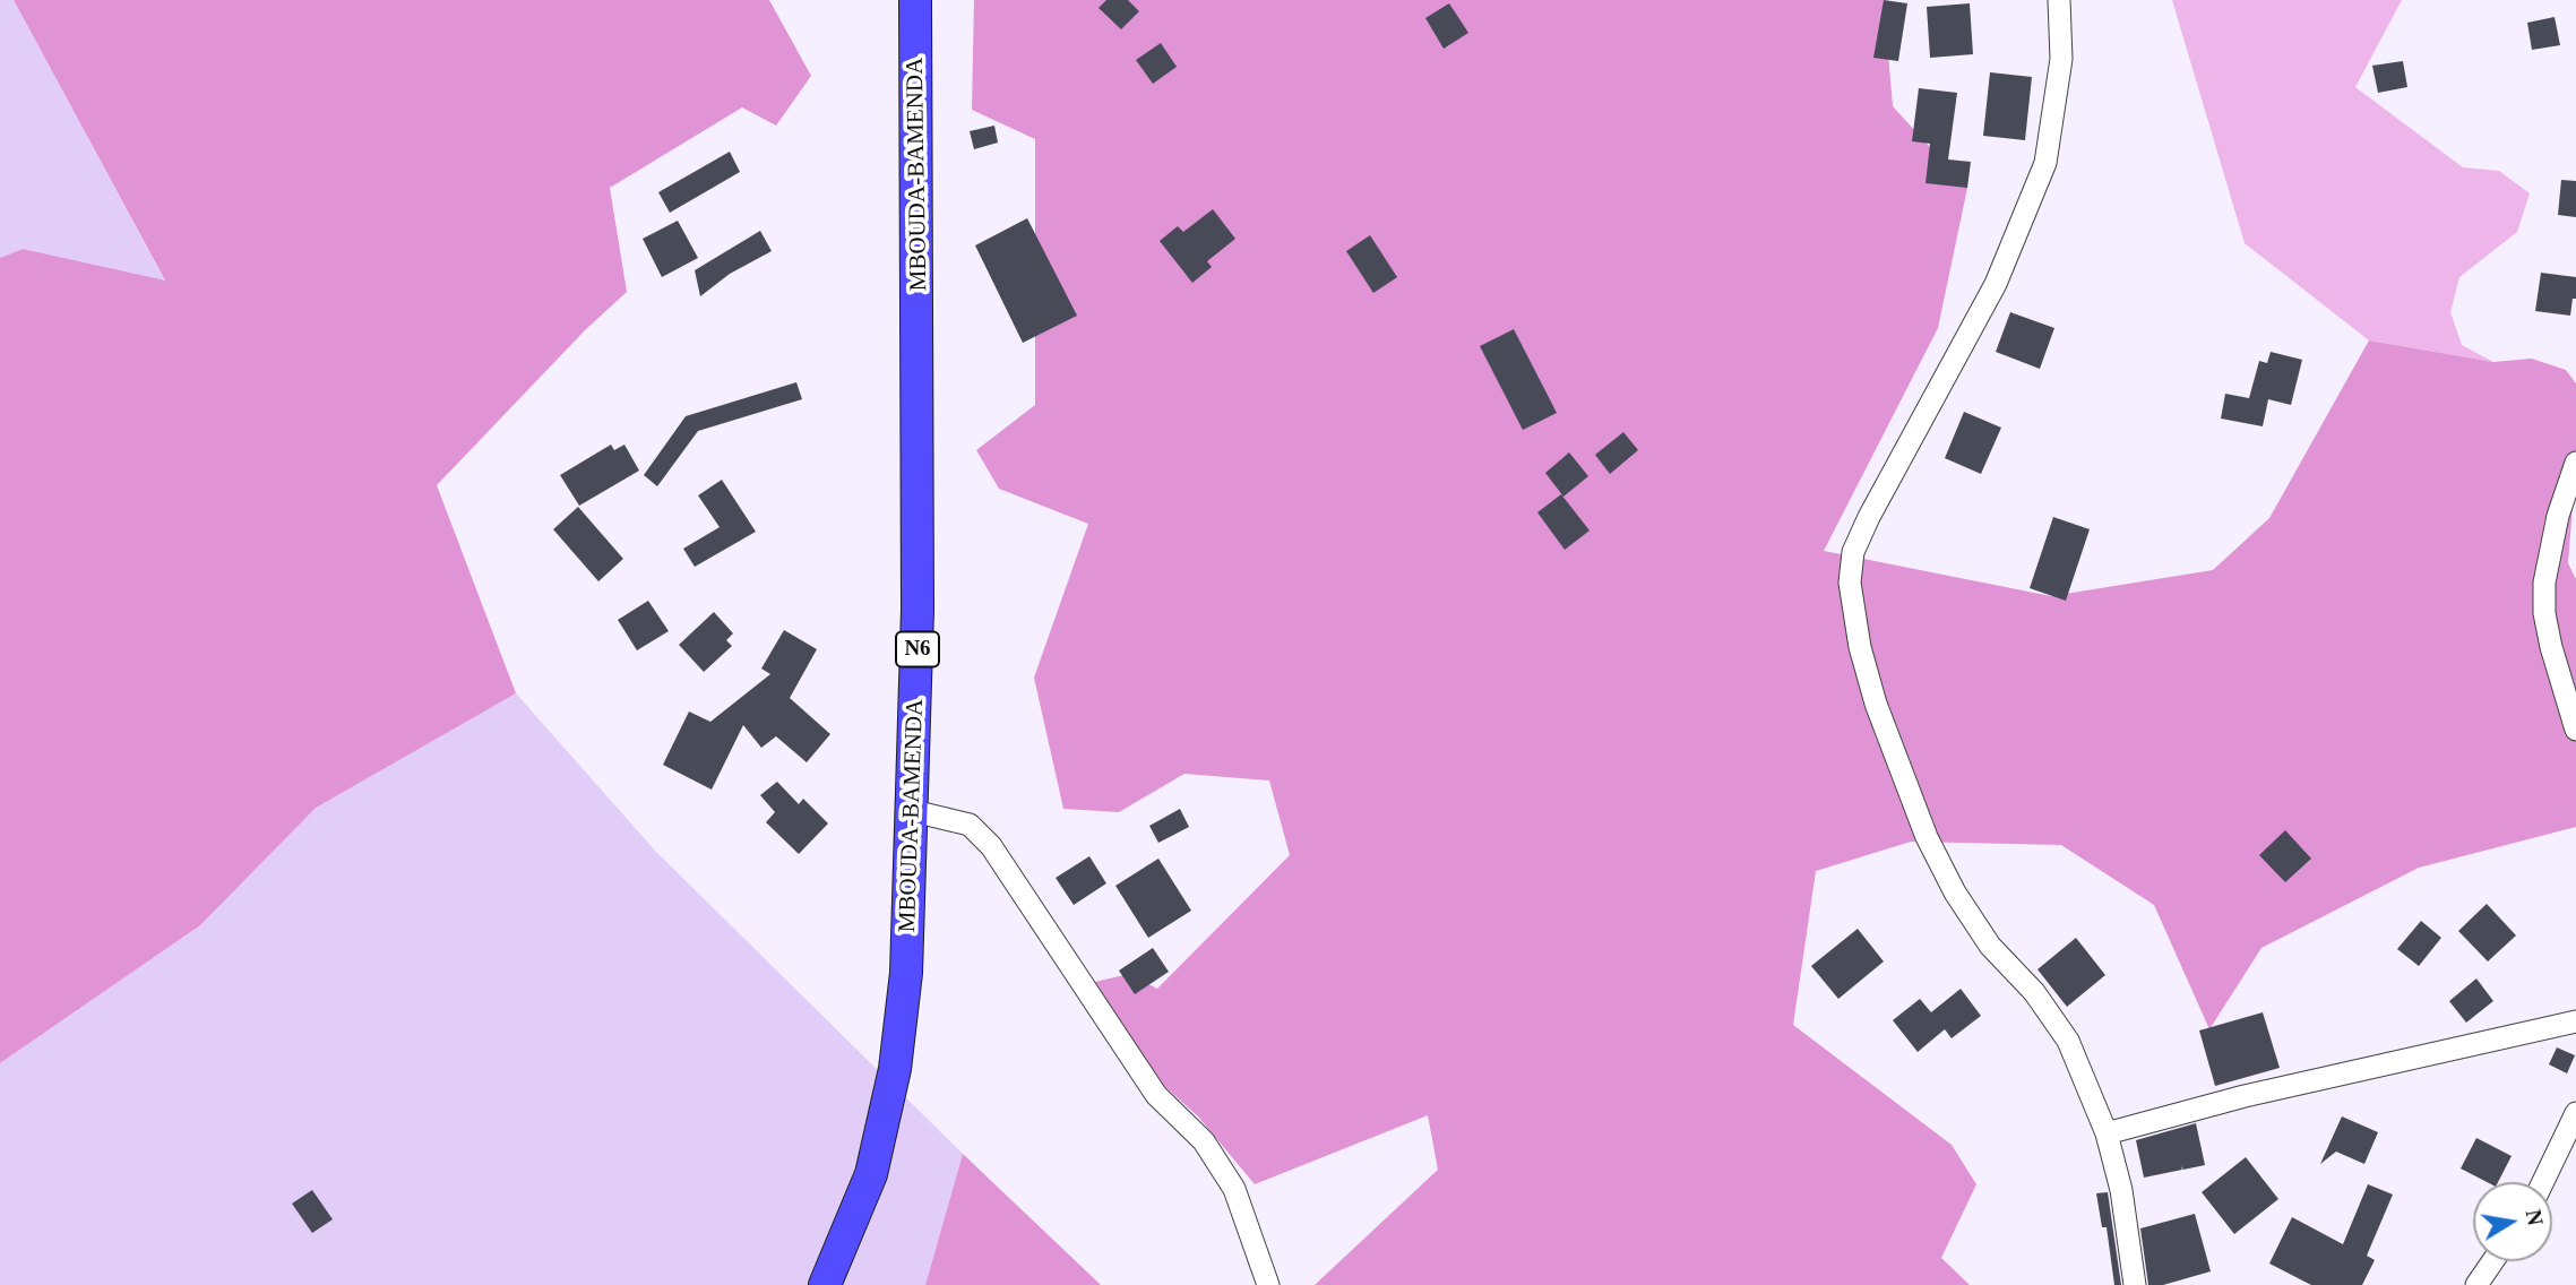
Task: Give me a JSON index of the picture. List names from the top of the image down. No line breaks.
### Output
{"streets":{"highway":["MBOUDA-BAMENDA","N6"]},"north":"right"}
